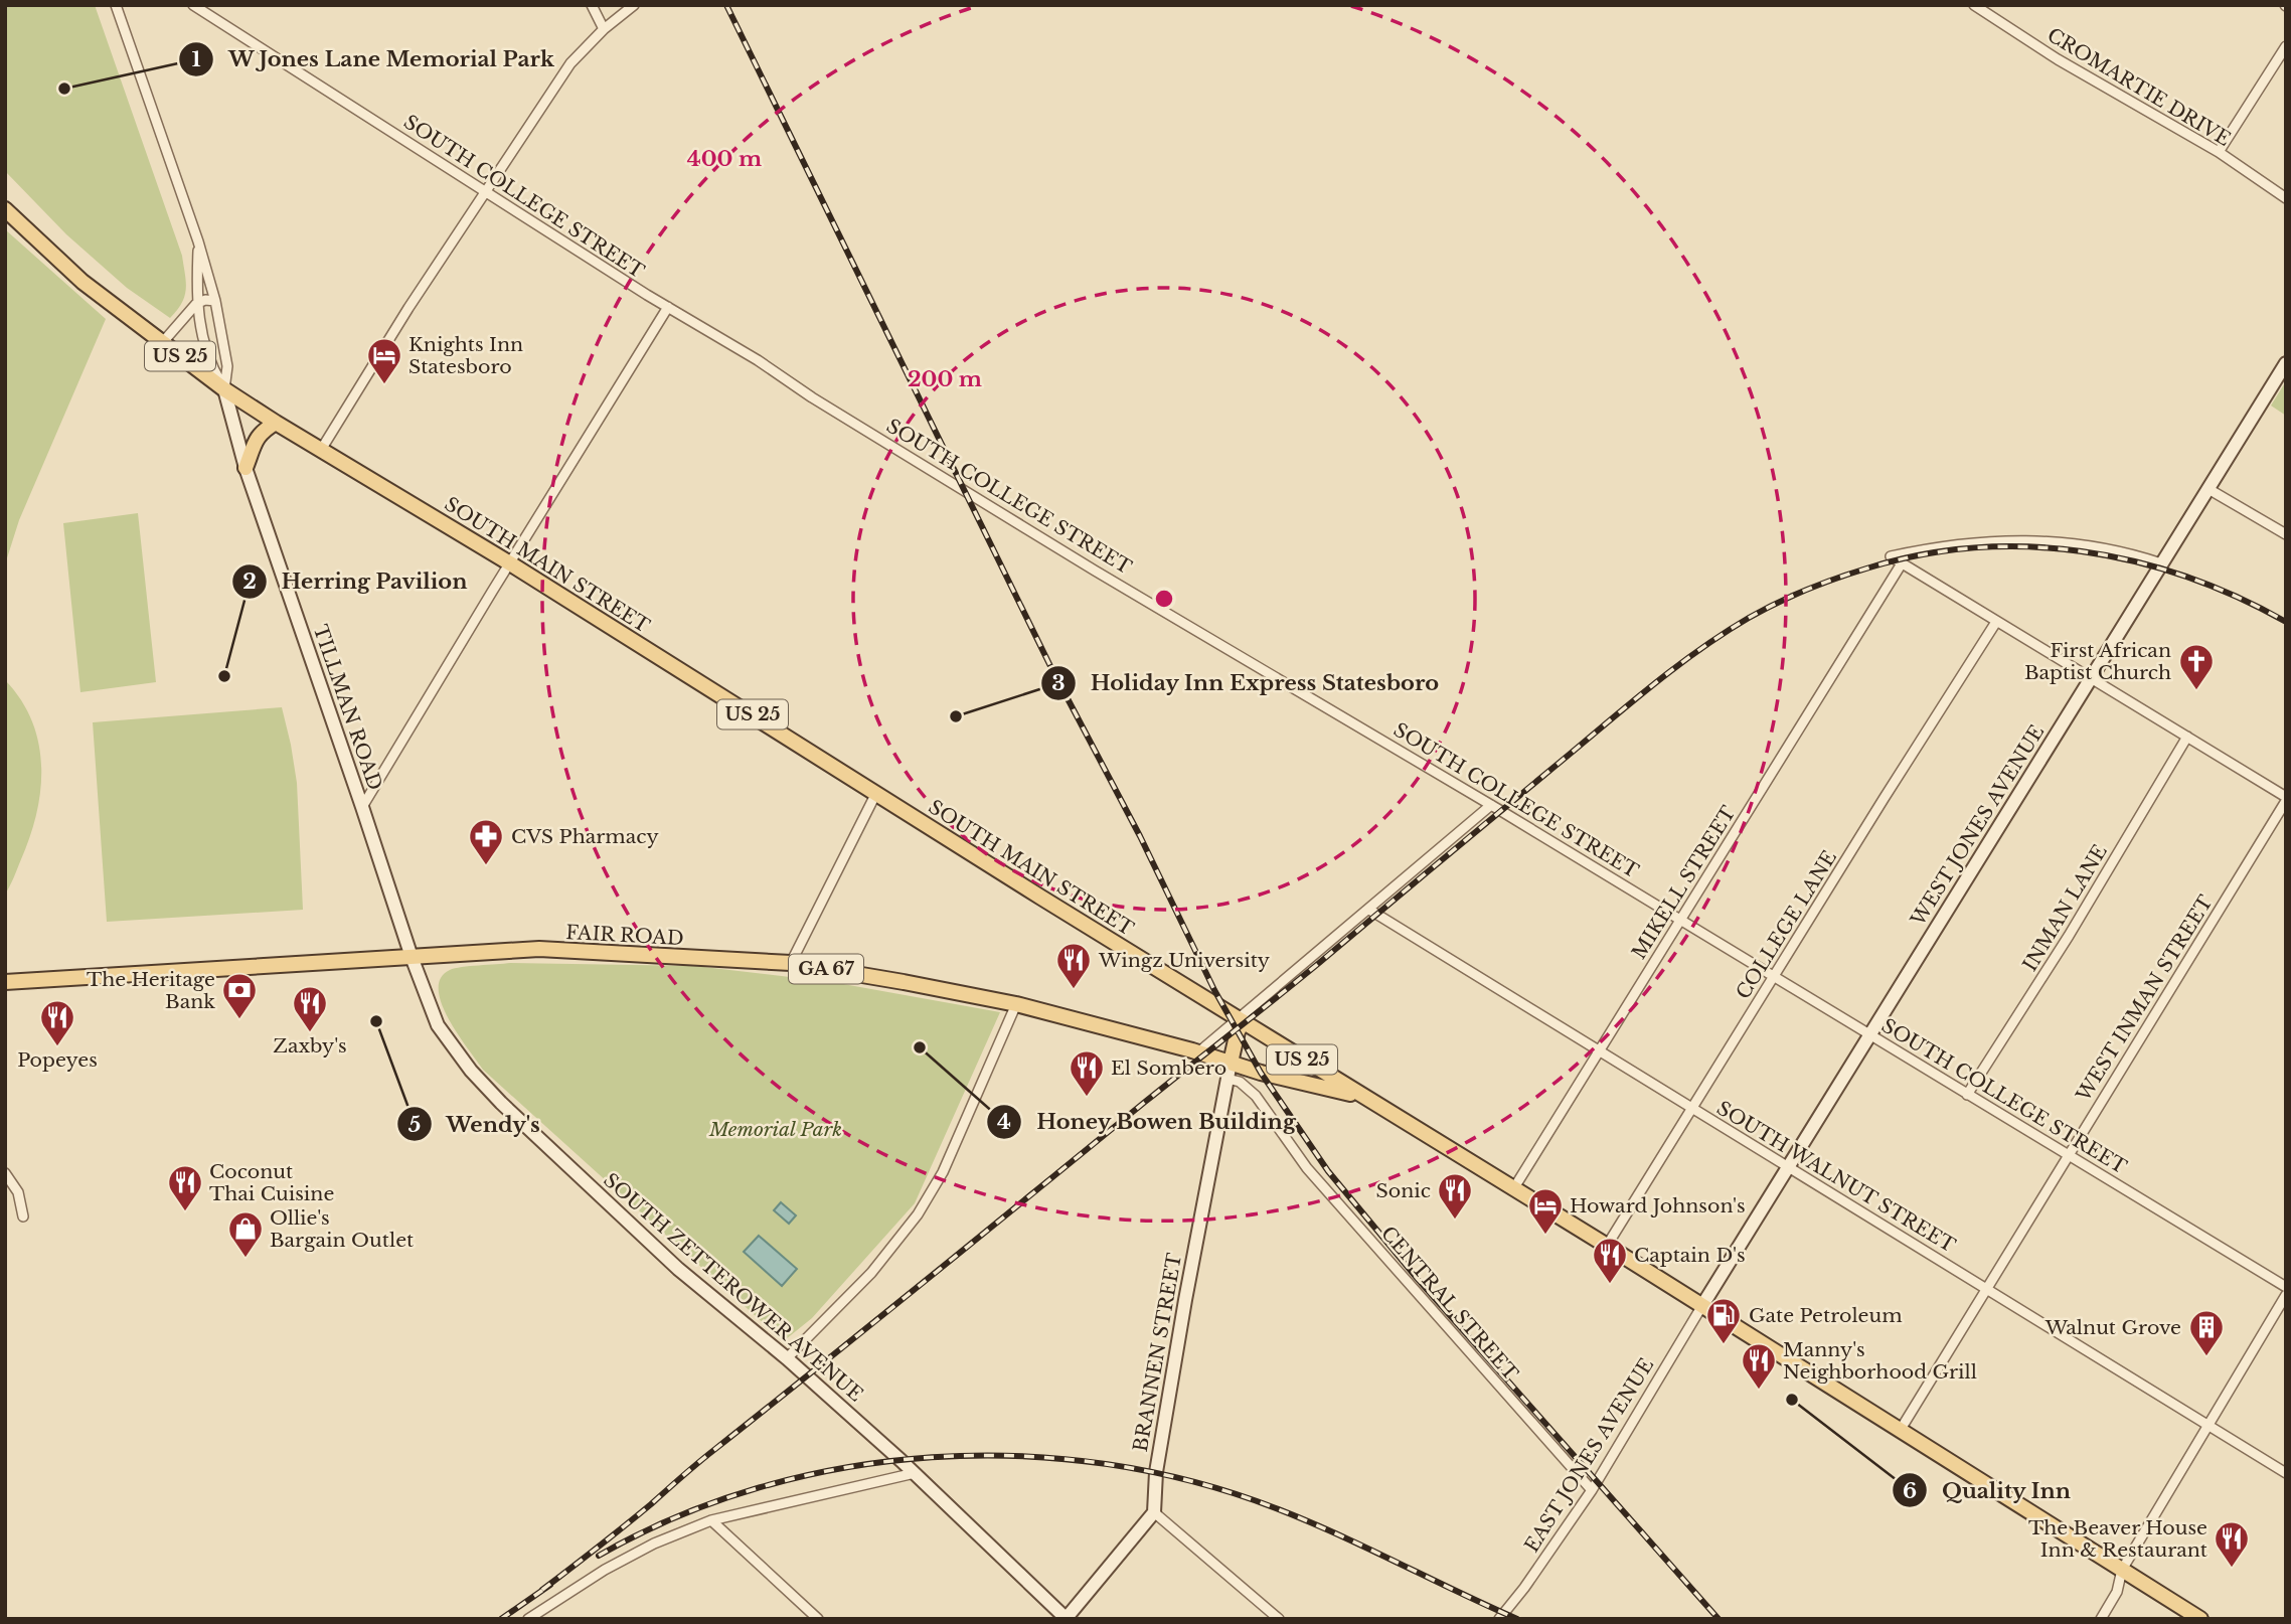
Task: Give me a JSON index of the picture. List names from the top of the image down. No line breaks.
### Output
{"streets":{"main road":["US 25","SOUTH MAIN STREET","FAIR ROAD","GA 67"],"street":["CROMARTIE DRIVE","SOUTH COLLEGE STREET","TILLMAN ROAD","WEST JONES AVENUE","MIKELL STREET","INMAN LANE","COLLEGE LANE","WEST INMAN STREET","SOUTH WALNUT STREET","SOUTH ZETTEROWER AVENUE","CENTRAL STREET","BRANNEN STREET","EAST JONES AVENUE"]},"crossings":[["SOUTH COLLEGE STREET","WEST JONES AVENUE"],["SOUTH COLLEGE STREET","MIKELL STREET"],["SOUTH COLLEGE STREET","INMAN LANE"],["SOUTH COLLEGE STREET","COLLEGE LANE"],["SOUTH COLLEGE STREET","WEST INMAN STREET"],["SOUTH MAIN STREET","TILLMAN ROAD"],["SOUTH MAIN STREET","WEST JONES AVENUE"],["SOUTH MAIN STREET","MIKELL STREET"],["SOUTH MAIN STREET","COLLEGE LANE"],["SOUTH MAIN STREET","GA 67"],["SOUTH MAIN STREET","WEST INMAN STREET"],["SOUTH MAIN STREET","EAST JONES AVENUE"],["TILLMAN ROAD","FAIR ROAD"],["TILLMAN ROAD","SOUTH ZETTEROWER AVENUE"],["WEST JONES AVENUE","SOUTH WALNUT STREET"],["WEST JONES AVENUE","EAST JONES AVENUE"],["MIKELL STREET","SOUTH WALNUT STREET"],["COLLEGE LANE","SOUTH WALNUT STREET"],["FAIR ROAD","GA 67"],["FAIR ROAD","SOUTH ZETTEROWER AVENUE"],["FAIR ROAD","BRANNEN STREET"],["GA 67","BRANNEN STREET"],["WEST INMAN STREET","SOUTH WALNUT STREET"],["CENTRAL STREET","BRANNEN STREET"],["CENTRAL STREET","EAST JONES AVENUE"]],"parks":["Memorial Park"],"places":{"other":["W Jones Lane Memorial Park","Herring Pavilion","Holiday Inn Express Statesboro","Wendy's","Honey Bowen Building","Quality Inn"],"hotel":["Knights Inn Statesboro","Howard Johnson's"],"church":["First African Baptist Church"],"pharmacy":["CVS Pharmacy"],"restaurant":["Wingz University","Zaxby's","Popeyes","El Sombero","Coconut Thai Cuisine","Sonic","Captain D's","Manny's Neighborhood Grill","The Beaver House Inn & Restaurant"],"bank":["The Heritage Bank"],"shop":["Ollie's Bargain Outlet"],"fuel station":["Gate Petroleum"],"building":["Walnut Grove"]},"rings":["400 m","200 m"]}
